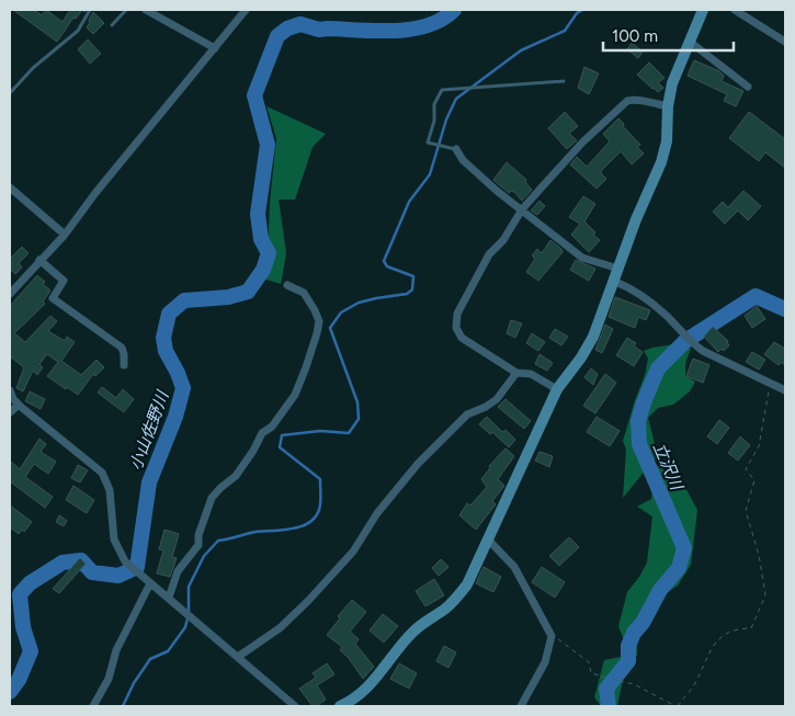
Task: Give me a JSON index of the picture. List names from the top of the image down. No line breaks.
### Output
{"water":["小山佐野川","立沢川"],"scale_bar":"100 m"}
